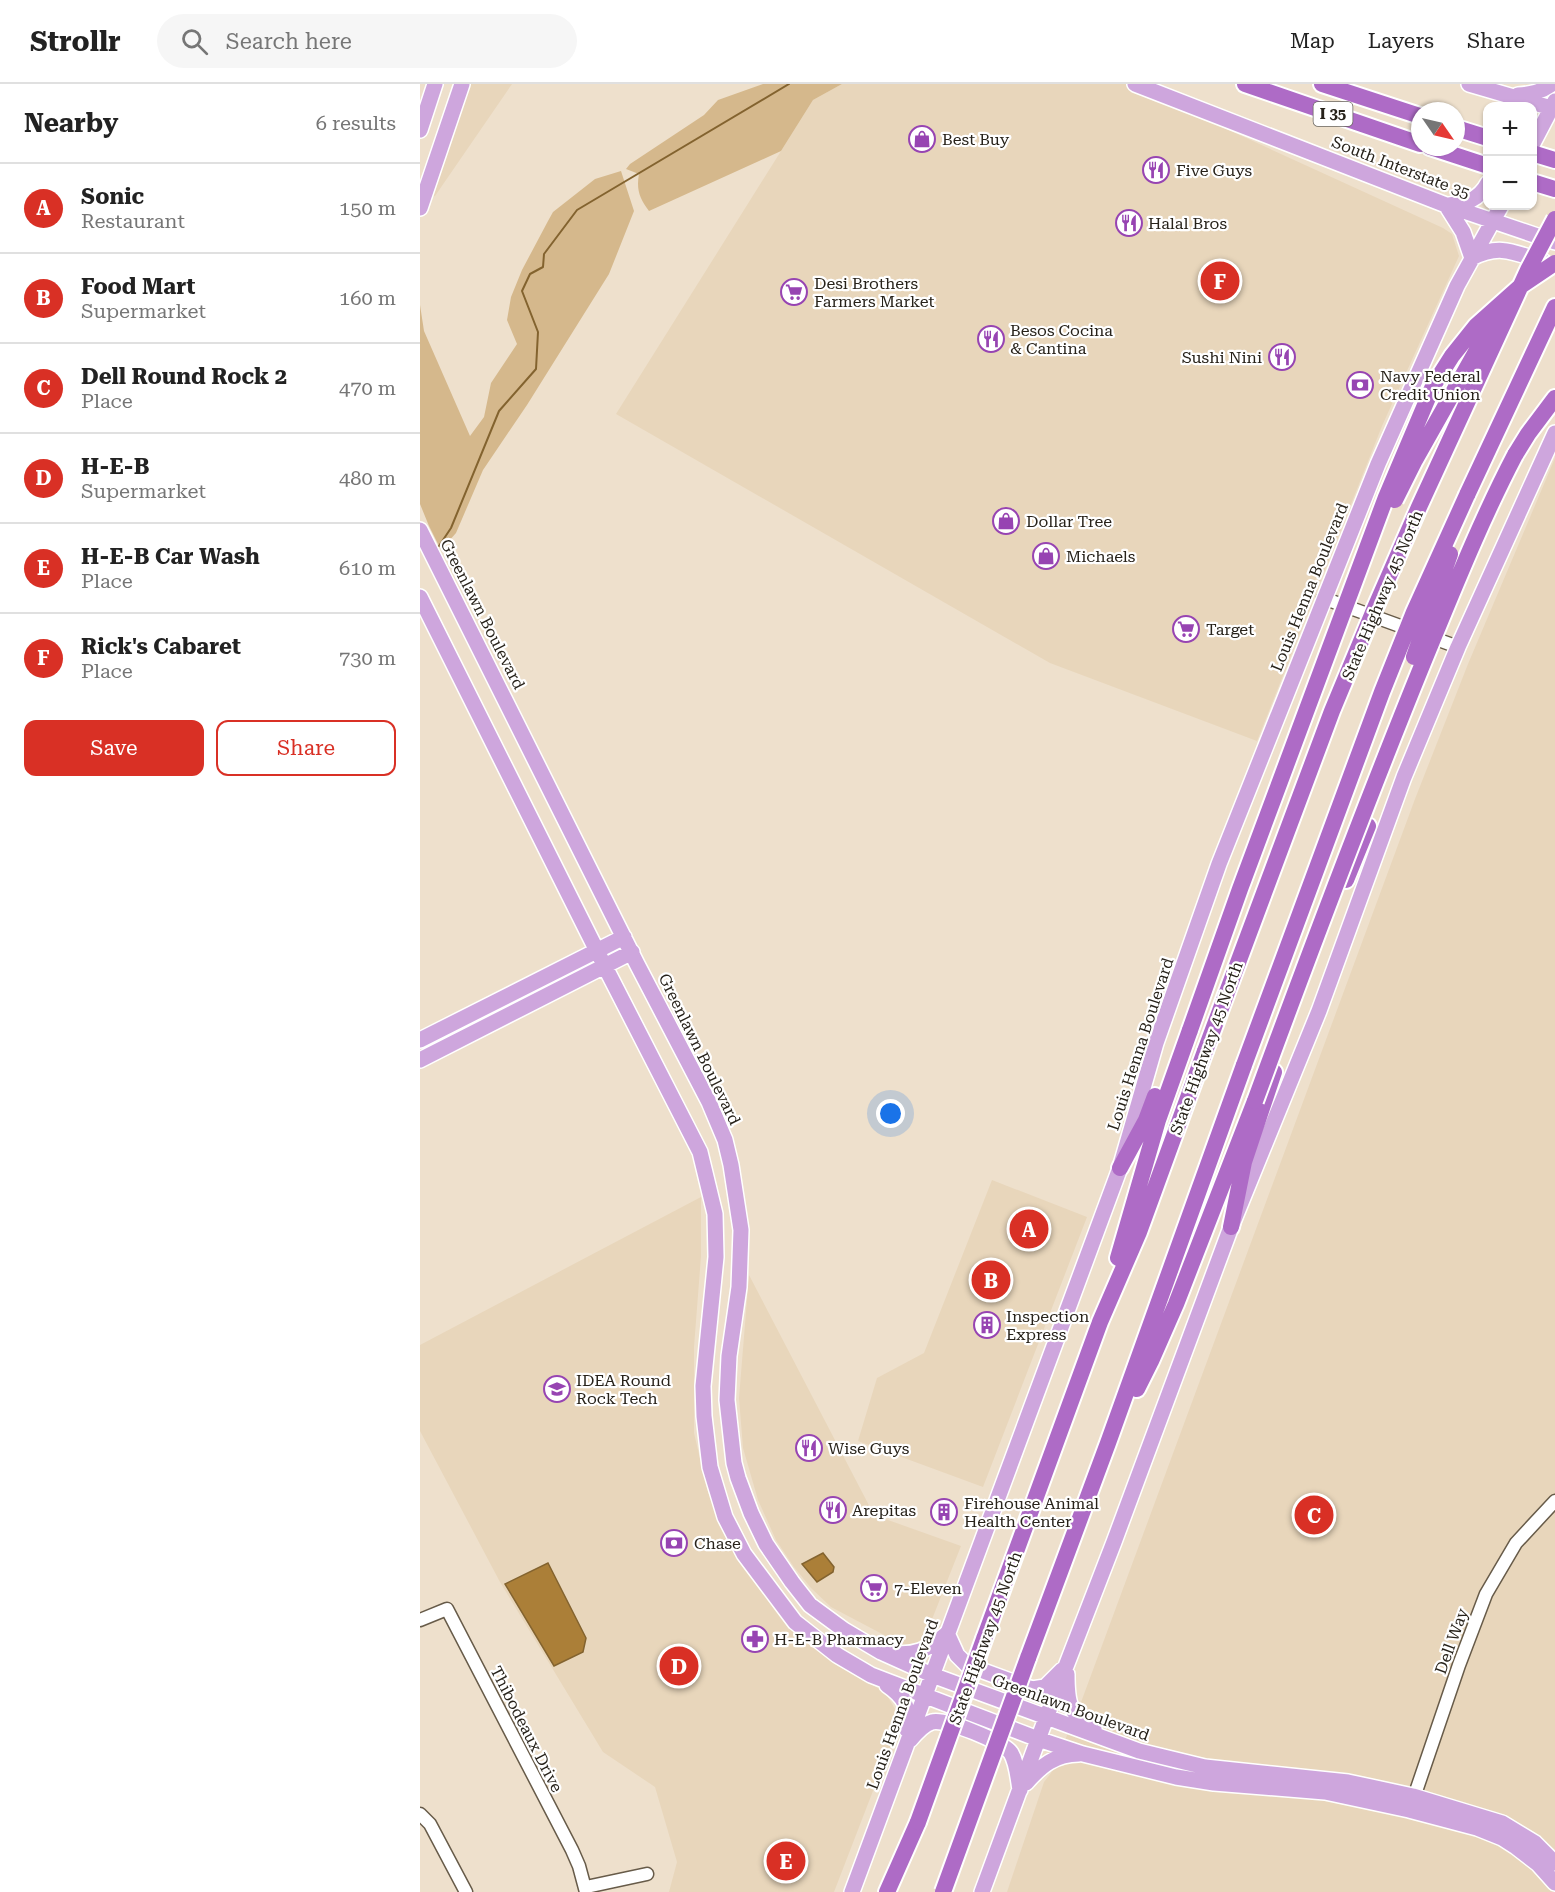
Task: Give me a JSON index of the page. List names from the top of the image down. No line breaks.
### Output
{"streets":{"highway":["I 35","State Highway 45 North"],"main road":["South Interstate 35","Louis Henna Boulevard","Greenlawn Boulevard"],"street":["Dell Way","Thibodeaux Drive"]},"crossings":[["South Interstate 35","Louis Henna Boulevard"],["Louis Henna Boulevard","Greenlawn Boulevard"],["Greenlawn Boulevard","Dell Way"]],"places":{"shop":["Best Buy","Dollar Tree","Michaels"],"restaurant":["Five Guys","Halal Bros","Besos Cocina & Cantina","Sushi Nini","Wise Guys","Arepitas"],"supermarket":["Desi Brothers Farmers Market","Target","7-Eleven"],"bank":["Navy Federal Credit Union","Chase"],"building":["Inspection Express","Firehouse Animal Health Center"],"school or university":["IDEA Round Rock Tech"],"pharmacy":["H-E-B Pharmacy"]},"north":"bottom right","page":{"header":"Strollr","search":"Search here","nav":["Map","Layers","Share"],"heading":["Nearby","6 results"],"map_buttons":["+","−"],"list":[{"mark":"A","name":"Sonic","note":"Restaurant","value":"150 m"},{"mark":"B","name":"Food Mart","note":"Supermarket","value":"160 m"},{"mark":"C","name":"Dell Round Rock 2","note":"Place","value":"470 m"},{"mark":"D","name":"H-E-B","note":"Supermarket","value":"480 m"},{"mark":"E","name":"H-E-B Car Wash","note":"Place","value":"610 m"},{"mark":"F","name":"Rick's Cabaret","note":"Place","value":"730 m"}],"pins":["F","A","B","C","D","E"],"buttons":["Save","Share"]}}
